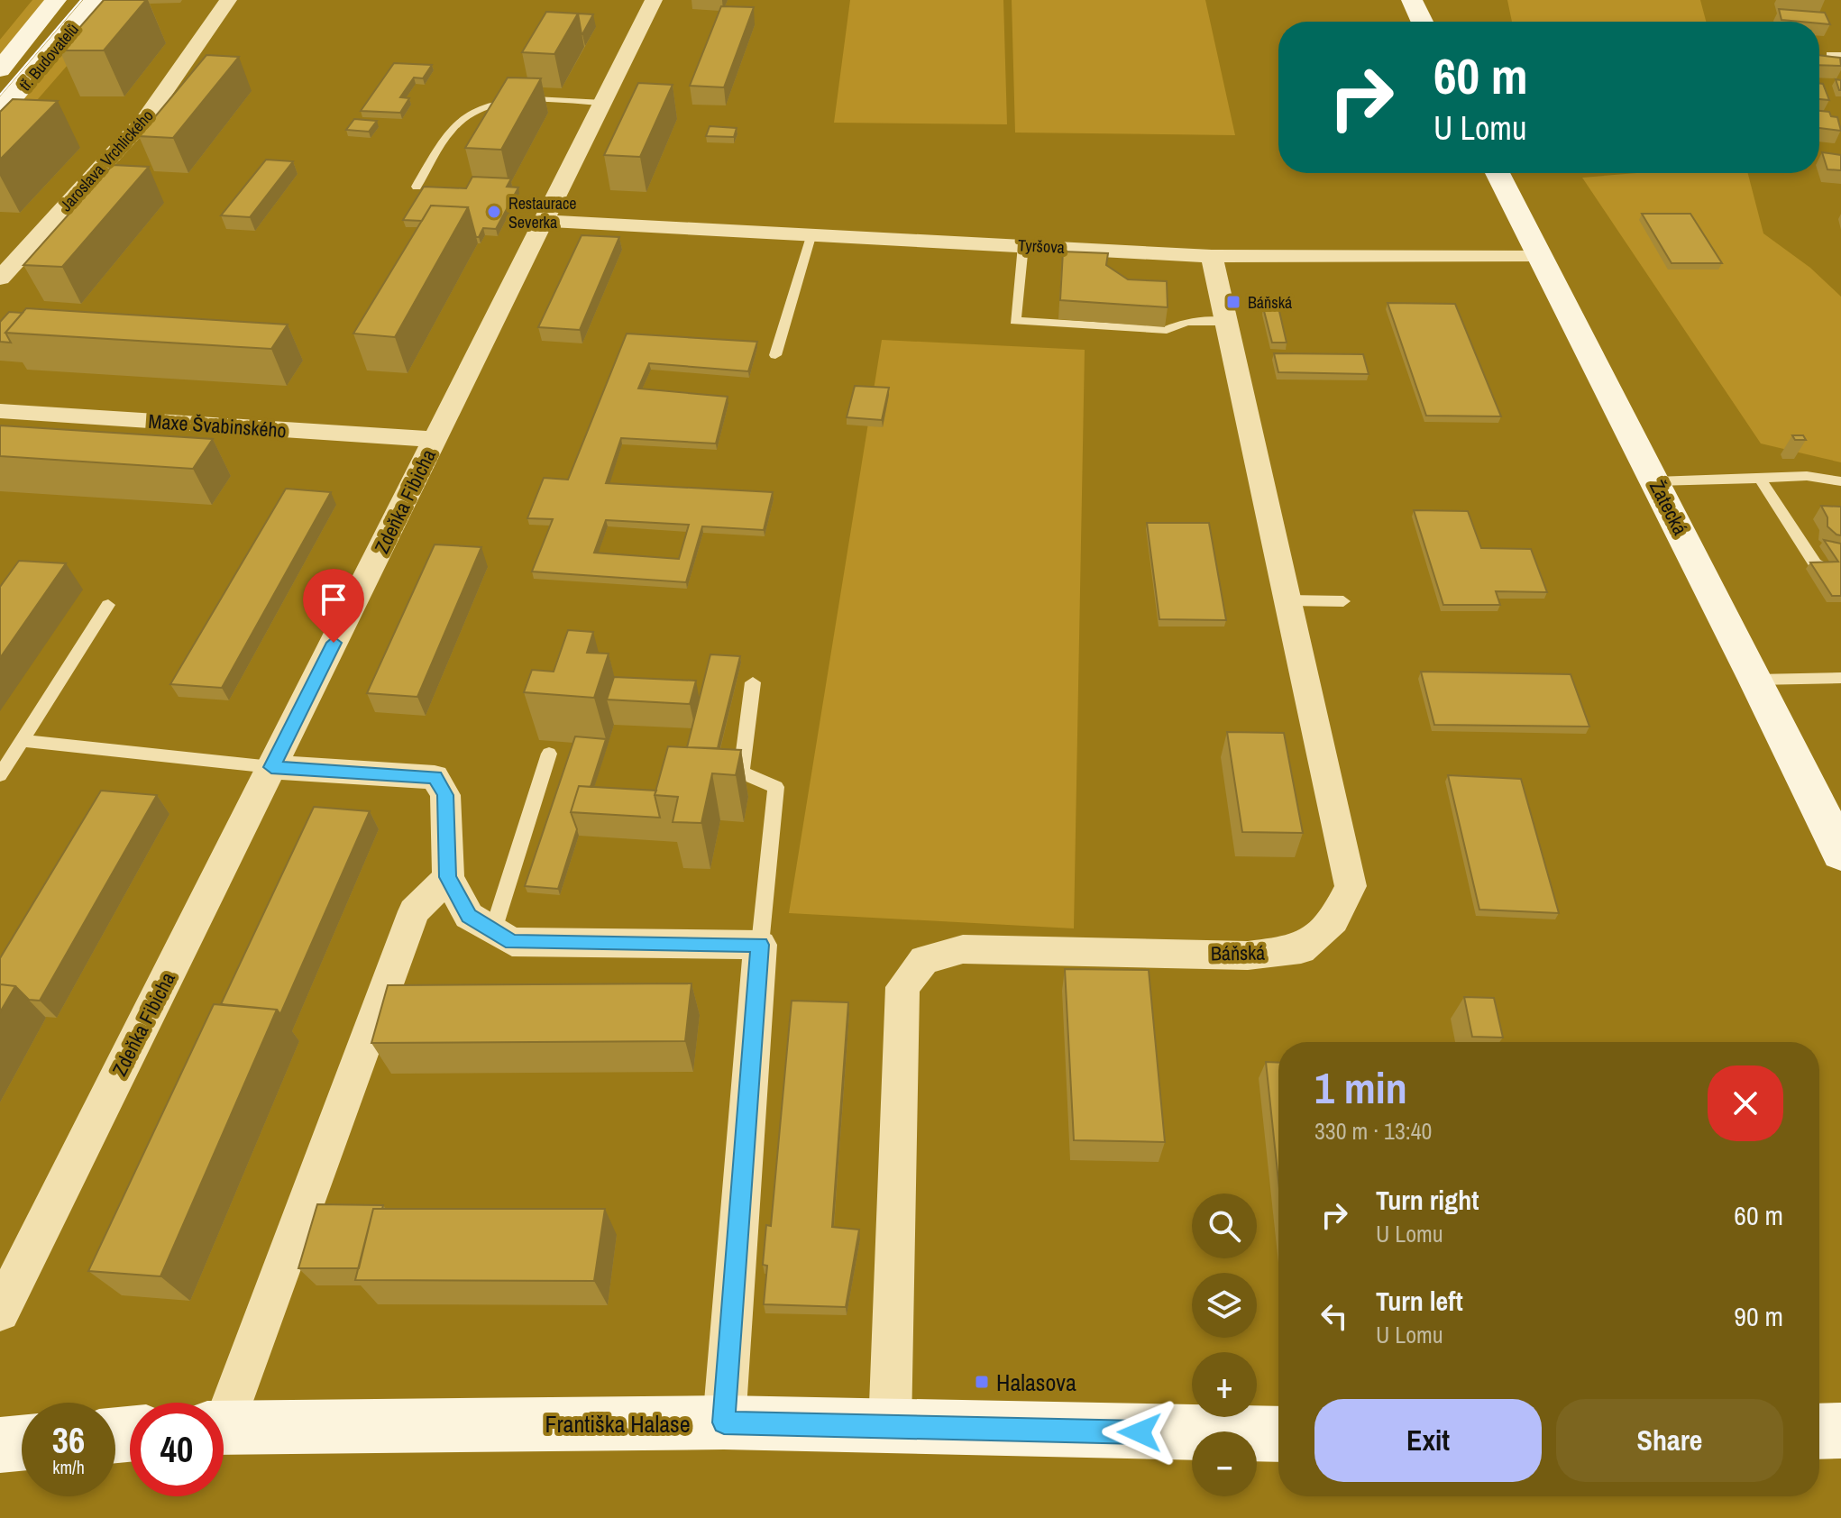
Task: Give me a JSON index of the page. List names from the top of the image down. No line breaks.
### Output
{"streets":{"street":["tř. Budovatelů","Jaroslava Vrchlického","Tyršova","Maxe Švabinského","Zdeňka Fibicha","Žatecká","Báňská","Františka Halase"]},"crossings":[["Tyršova","Zdeňka Fibicha"],["Tyršova","Žatecká"],["Tyršova","Báňská"],["Maxe Švabinského","Zdeňka Fibicha"],["Báňská","Františka Halase"]],"places":{"other":["Restaurace Severka"],"transit":["Báňská","Halasova"]},"page":{"turn":["60 m","U Lomu"],"heading":["1 min","330 m · 13:40"],"list":[{"name":"Turn right","note":"U Lomu","value":"60 m"},{"name":"Turn left","note":"U Lomu","value":"90 m"}],"map_buttons":["+","−"],"buttons":["Exit","Share"],"speed":"36 km/h","limit":"40"}}
